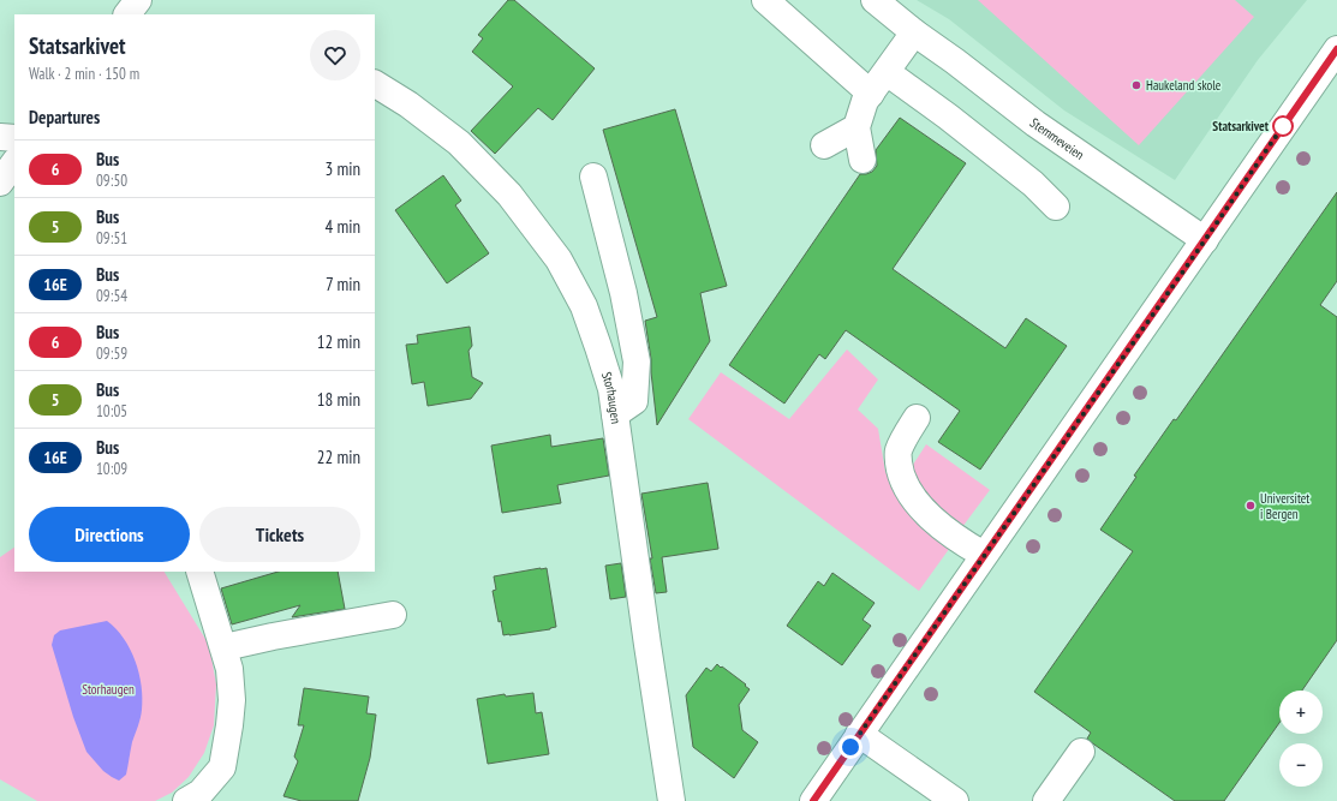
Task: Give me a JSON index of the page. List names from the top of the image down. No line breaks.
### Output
{"streets":{"street":["Stemmeveien","Storhaugen"]},"parks":["Storhaugen"],"places":["Haukeland skole","Statsarkivet","Universitet i Bergen"],"lines":["bus line 6"],"page":{"heading":[["Statsarkivet","Walk · 2 min · 150 m"],"Departures"],"list":[{"mark":"6","name":"Bus","note":"09:50","value":"3 min"},{"mark":"5","name":"Bus","note":"09:51","value":"4 min"},{"mark":"16E","name":"Bus","note":"09:54","value":"7 min"},{"mark":"6","name":"Bus","note":"09:59","value":"12 min"},{"mark":"5","name":"Bus","note":"10:05","value":"18 min"},{"mark":"16E","name":"Bus","note":"10:09","value":"22 min"}],"buttons":["Directions","Tickets"],"map_buttons":["+","−"]}}
